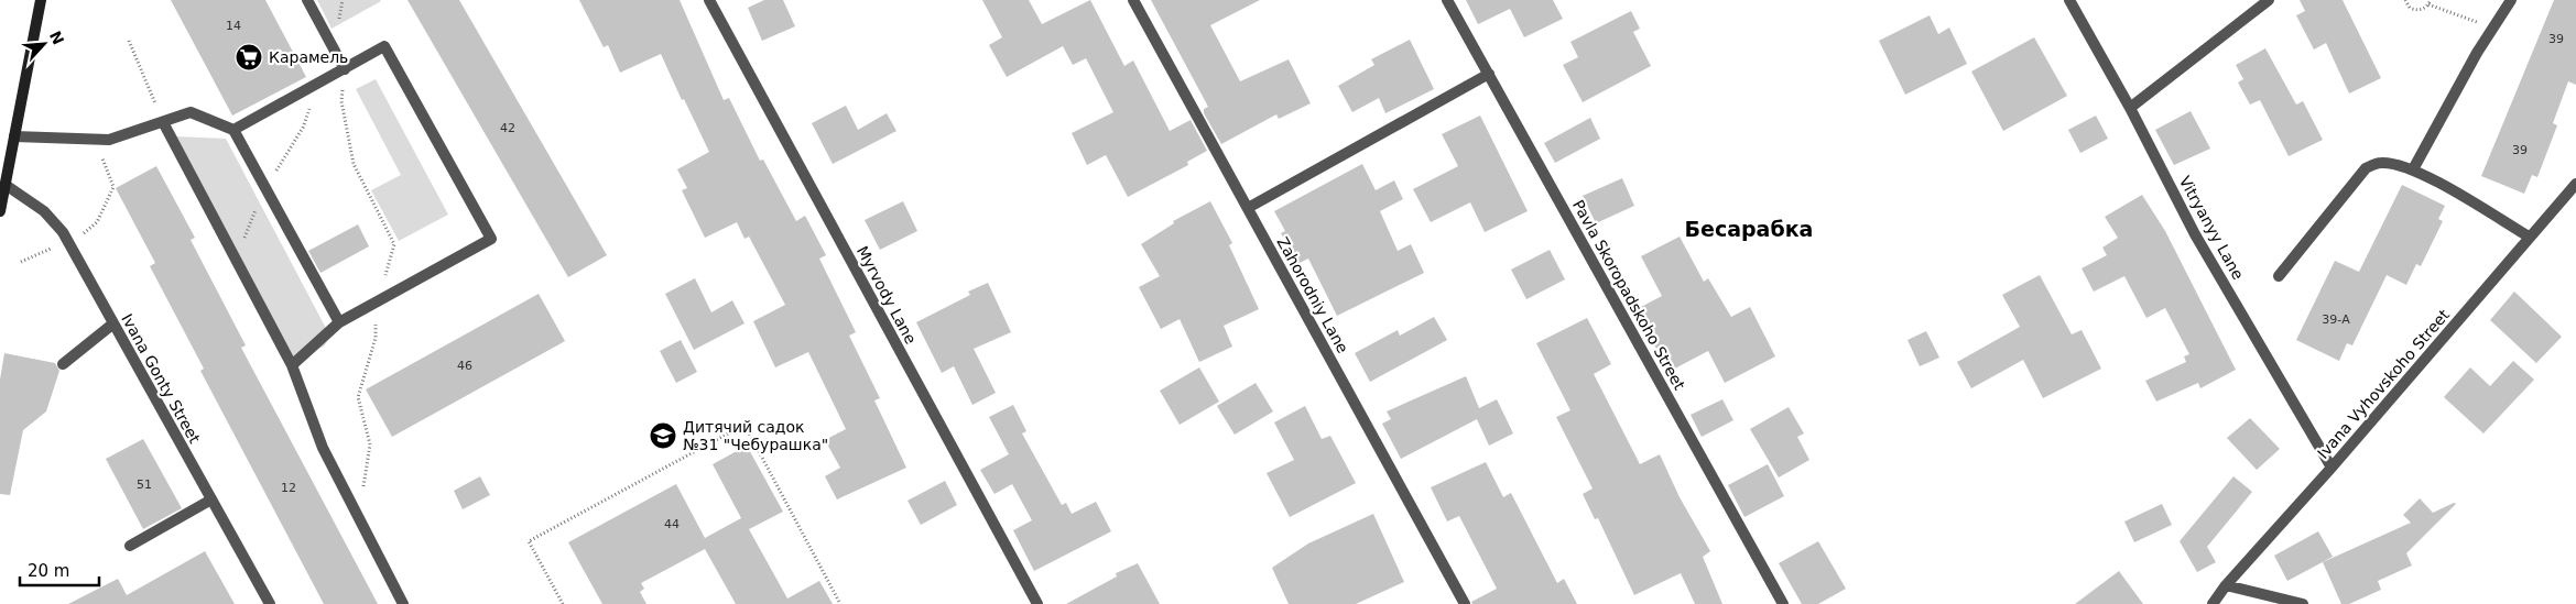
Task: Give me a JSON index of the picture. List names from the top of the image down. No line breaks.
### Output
{"streets":{"street":["Vitryanyy Lane","Myrvody Lane","Zahorodniy Lane","Pavla Skoropadskoho Street","Ivana Gonty Street","Ivana Vyhovskoho Street"]},"crossings":[["Vitryanyy Lane","Ivana Vyhovskoho Street"]],"districts":["Бесарабка"],"places":{"supermarket":["Карамель"],"school or university":["Дитячий садок №31 \"Чебурашка\""]},"house_numbers":["14","39","42","39","39-А","46","51","12","44"],"scale_bar":"20 m","north":"top right"}
